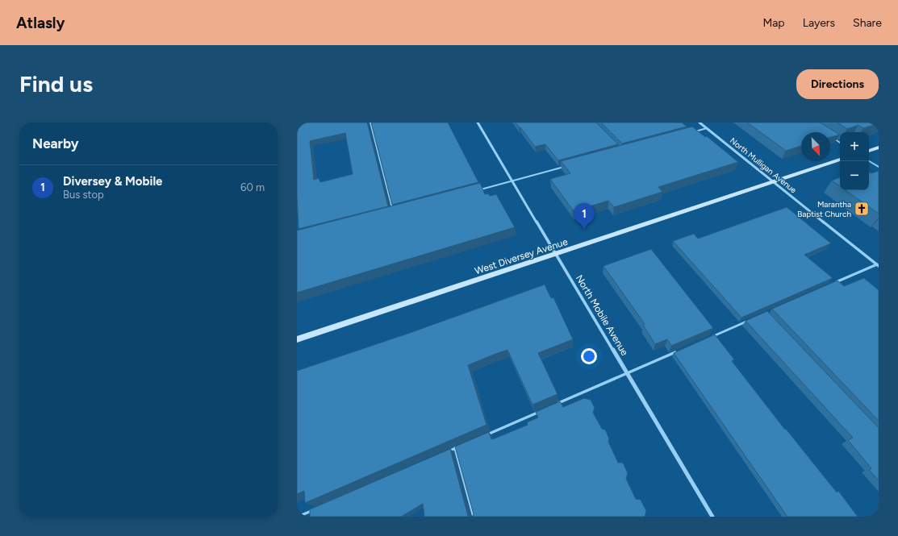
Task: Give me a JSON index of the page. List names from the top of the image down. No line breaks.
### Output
{"streets":{"main road":["West Diversey Avenue"],"street":["North Mulligan Avenue","North Mobile Avenue"]},"crossings":[["North Mulligan Avenue","West Diversey Avenue"],["West Diversey Avenue","North Mobile Avenue"]],"places":{"church":["Marantha Baptist Church"]},"north":"bottom right","page":{"header":"Atlasly","nav":["Map","Layers","Share"],"buttons":"Directions","title":"Find us","heading":"Nearby","map_buttons":["+","−"],"list":[{"mark":"1","name":"Diversey & Mobile","note":"Bus stop","value":"60 m"}],"pins":"1"}}
